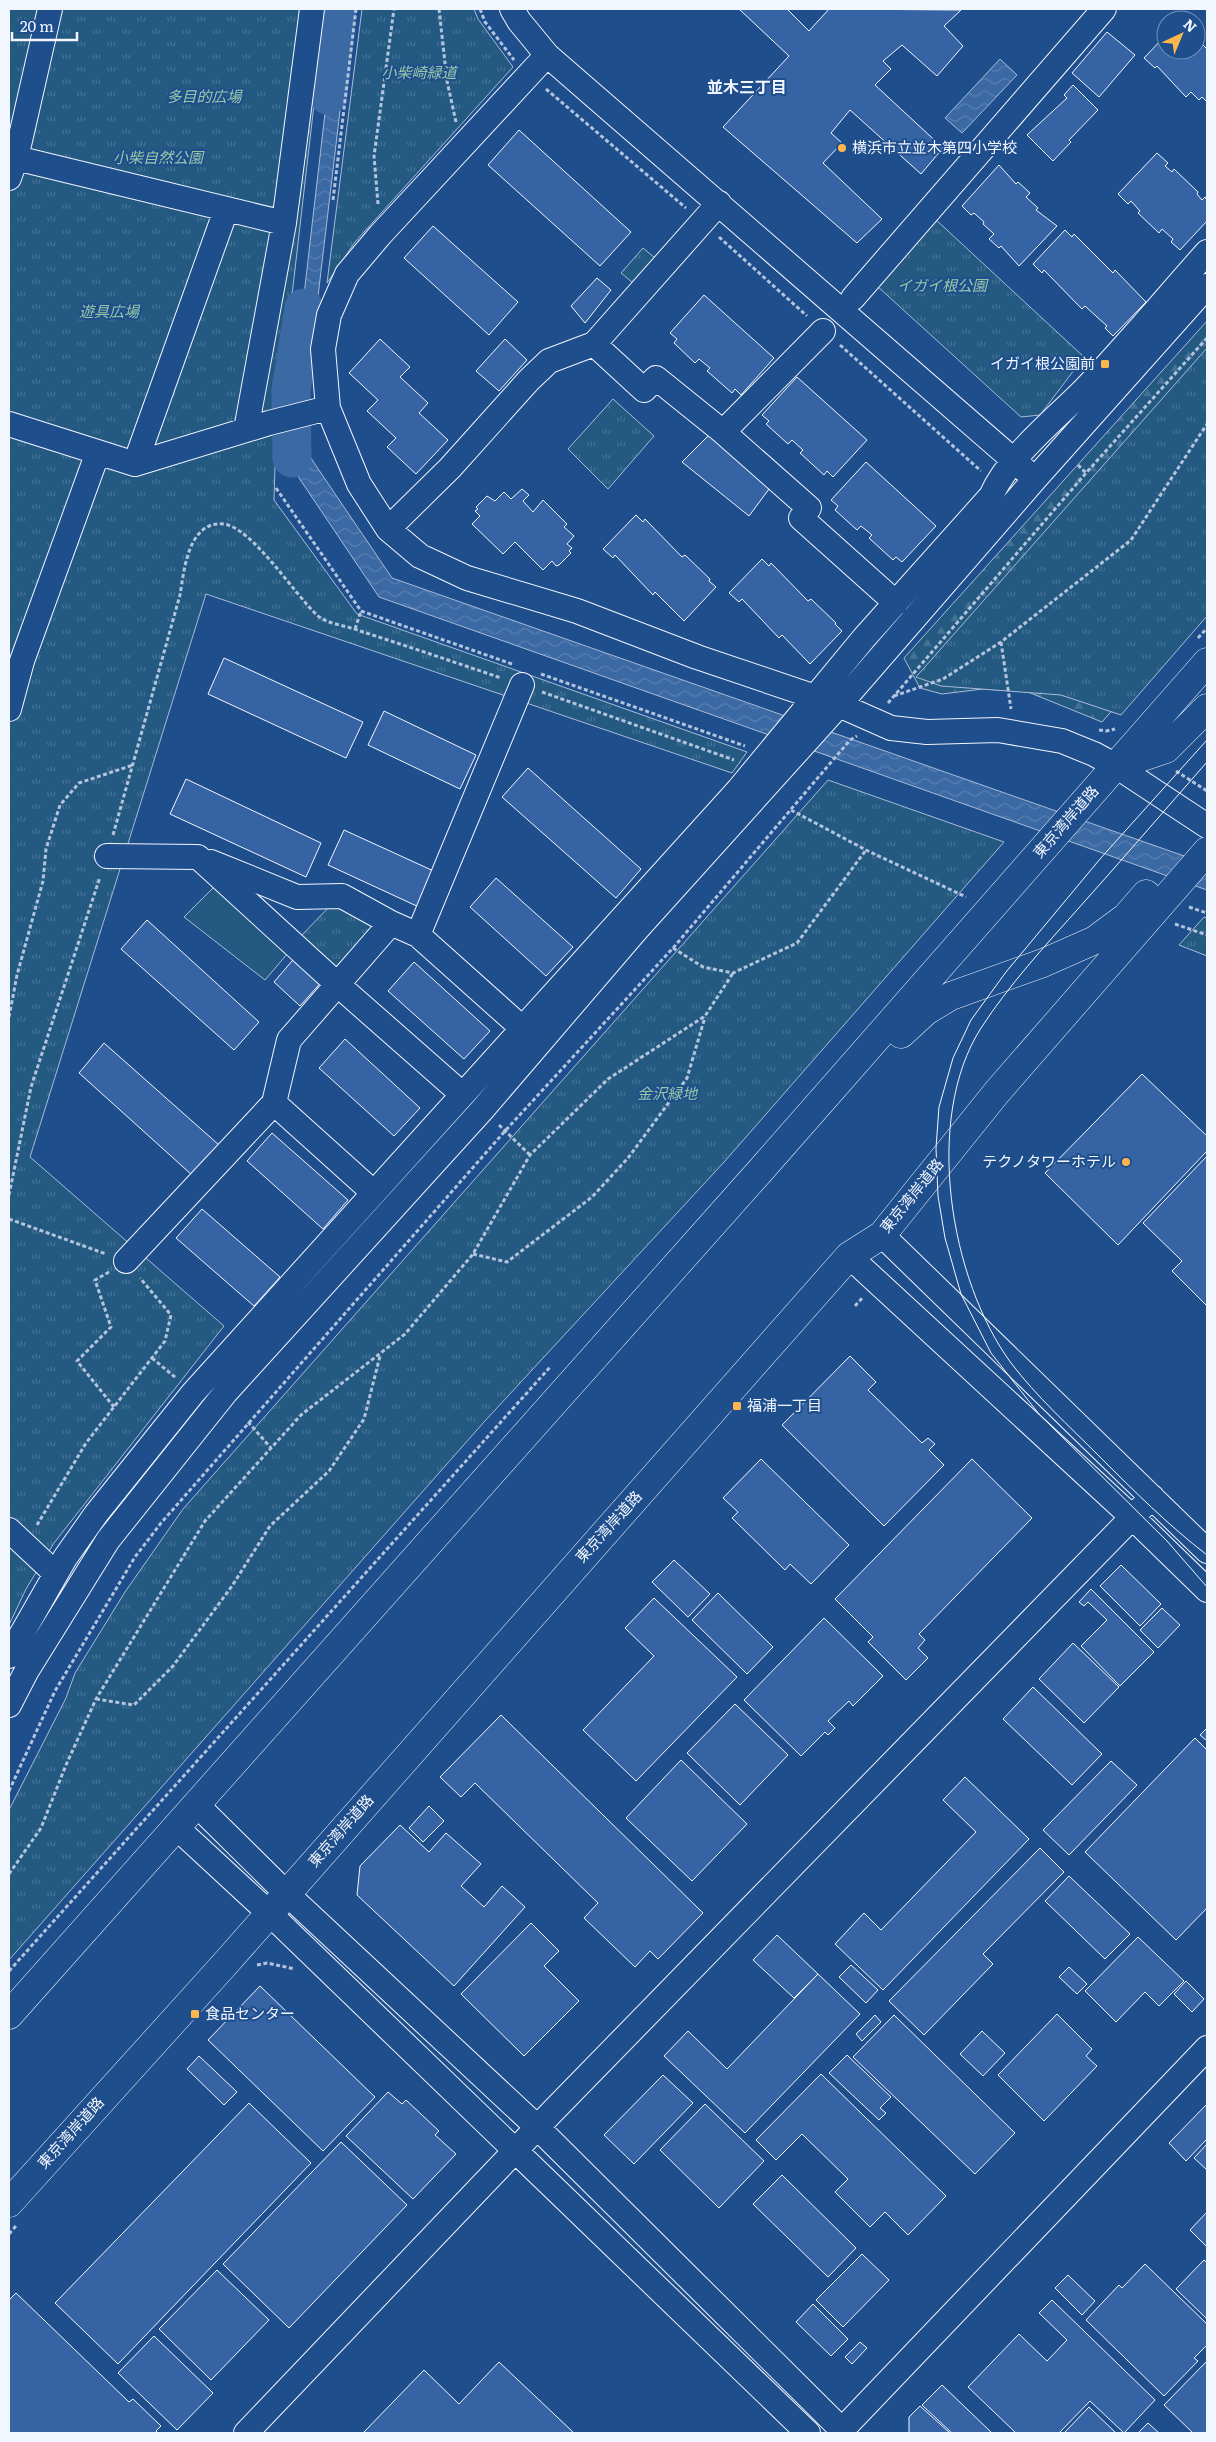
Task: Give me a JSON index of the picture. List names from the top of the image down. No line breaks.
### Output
{"streets":{"highway":["東京湾岸道路"]},"districts":["並木三丁目"],"parks":["小柴崎緑道","多目的広場","小柴自然公園","イガイ根公園","遊具広場","金沢緑地"],"places":{"other":["横浜市立並木第四小学校","テクノタワーホテル"],"transit":["イガイ根公園前","福浦一丁目","食品センター"]},"scale_bar":"20 m","north":"top right"}
